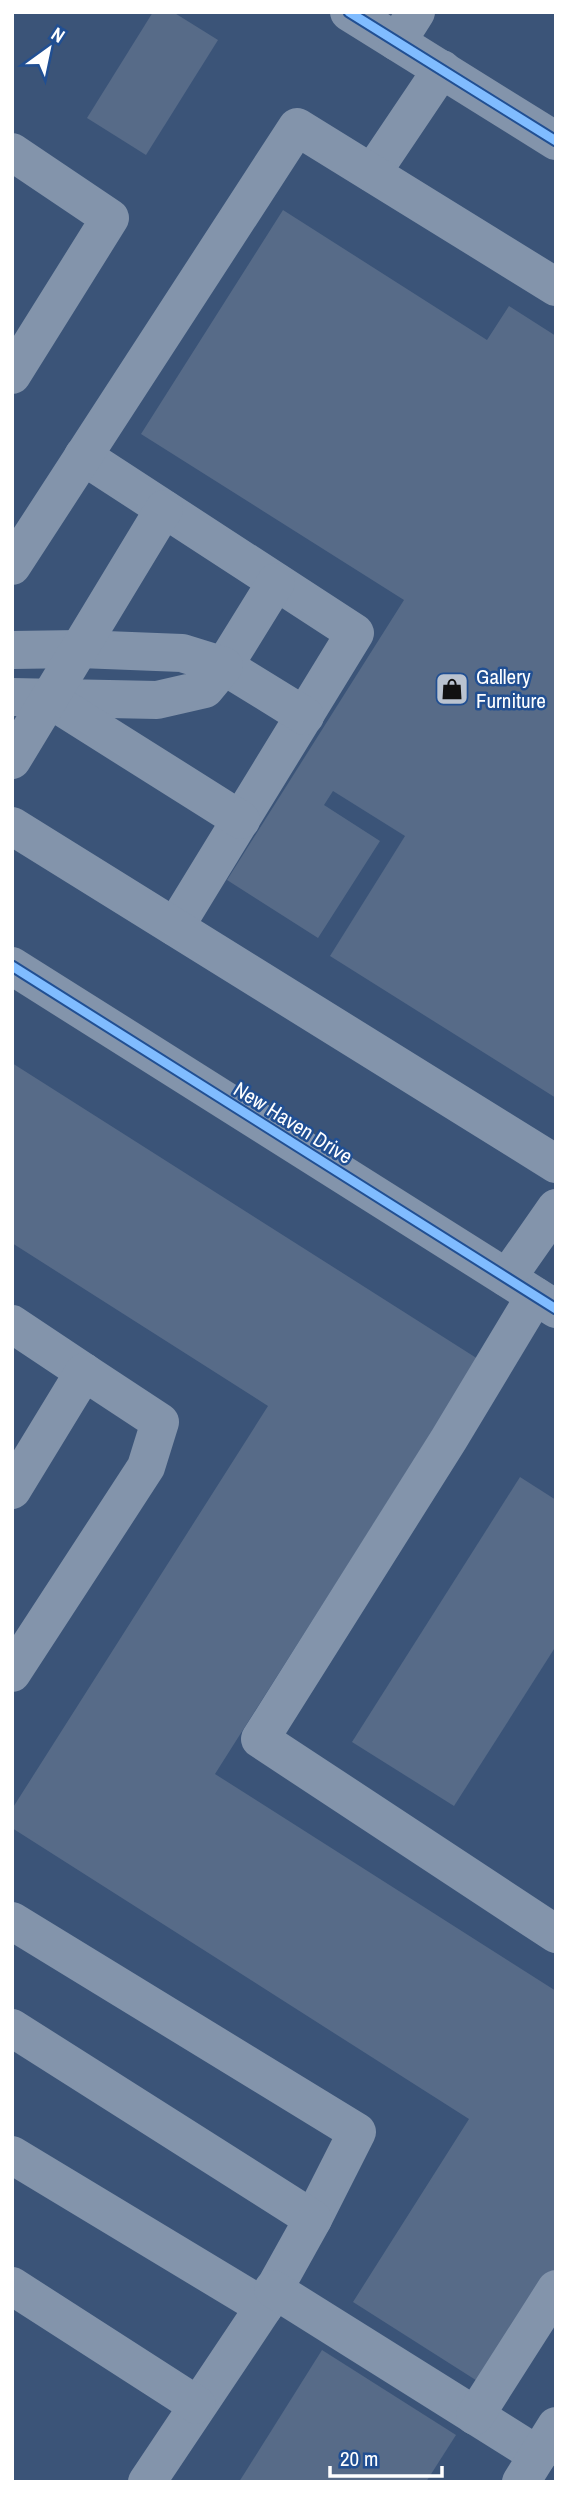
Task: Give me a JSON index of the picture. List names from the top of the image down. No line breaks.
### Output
{"streets":{"street":["New Haven Drive"]},"places":{"shop":["Gallery Furniture"]},"scale_bar":"20 m","north":"top right"}
